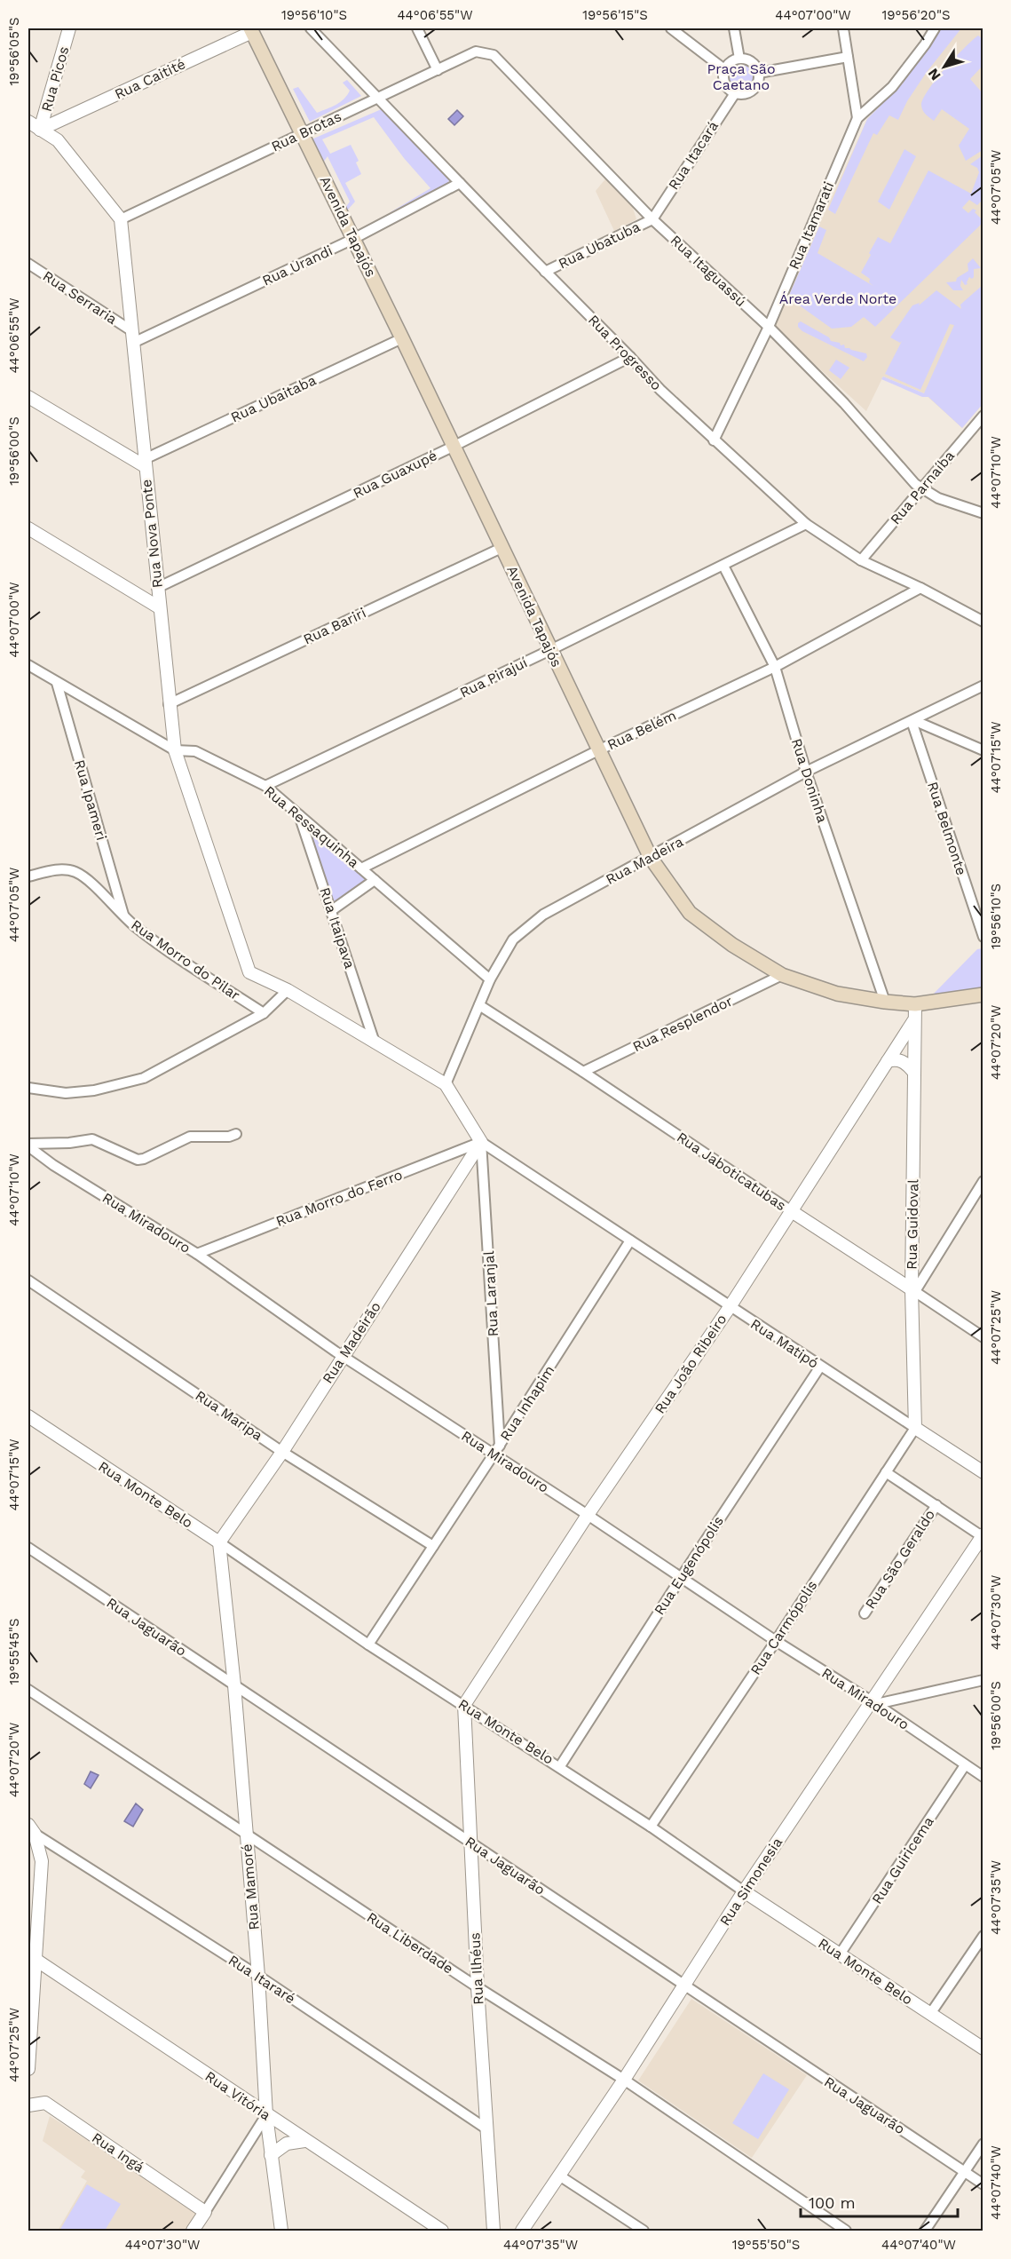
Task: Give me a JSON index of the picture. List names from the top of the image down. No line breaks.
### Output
{"streets":{"main road":["Avenida Tapajós"],"street":["Rua Picos","Rua Caitité","Rua Brotas","Rua Itacará","Rua Itamarati","Rua Ubatuba","Rua Urandi","Rua Itaguassú","Rua Serraria","Rua Progresso","Rua Ubaitaba","Rua Guaxupé","Rua Parnaíba","Rua Nova Ponte","Rua Bariri","Rua Pirajuí","Rua Belém","Rua Doninha","Rua Ipameri","Rua Ressaquinha","Rua Belmonte","Rua Madeira","Rua Itaipava","Rua Morro do Pilar","Rua Resplendor","Rua Jaboticatubas","Rua Morro do Ferro","Rua Miradouro","Rua Guidoval","Rua Laranjal","Rua Madeirão","Rua Matipó","Rua João Ribeiro","Rua Inhapim","Rua Maripa","Rua Monte Belo","Rua São Geraldo","Rua Eugenópolis","Rua Jaguarão","Rua Carmópolis","Rua Guiricema","Rua Simonesia","Rua Mamoré","Rua Liberdade","Rua Ilhéus","Rua Itararé","Rua Vitória","Rua Ingá"]},"crossings":[["Rua Picos","Rua Caitité"],["Rua Caitité","Avenida Tapajós"],["Rua Brotas","Avenida Tapajós"],["Rua Brotas","Rua Itaguassú"],["Rua Brotas","Rua Progresso"],["Rua Brotas","Rua Nova Ponte"],["Rua Itacará","Rua Ubatuba"],["Rua Itacará","Rua Itaguassú"],["Rua Itamarati","Rua Itaguassú"],["Rua Itamarati","Rua Progresso"],["Avenida Tapajós","Rua Urandi"],["Avenida Tapajós","Rua Ubaitaba"],["Avenida Tapajós","Rua Guaxupé"],["Avenida Tapajós","Rua Bariri"],["Avenida Tapajós","Rua Pirajuí"],["Avenida Tapajós","Rua Belém"],["Avenida Tapajós","Rua Doninha"],["Avenida Tapajós","Rua Madeira"],["Avenida Tapajós","Rua Resplendor"],["Avenida Tapajós","Rua Guidoval"],["Rua Ubatuba","Rua Itaguassú"],["Rua Ubatuba","Rua Progresso"],["Rua Urandi","Rua Serraria"],["Rua Urandi","Rua Progresso"],["Rua Urandi","Rua Nova Ponte"],["Rua Itaguassú","Rua Parnaíba"],["Rua Serraria","Rua Nova Ponte"],["Rua Progresso","Rua Guaxupé"],["Rua Progresso","Rua Parnaíba"],["Rua Progresso","Rua Pirajuí"],["Rua Progresso","Rua Belém"],["Rua Ubaitaba","Rua Nova Ponte"],["Rua Guaxupé","Rua Nova Ponte"],["Rua Nova Ponte","Rua Bariri"],["Rua Nova Ponte","Rua Ressaquinha"],["Rua Nova Ponte","Rua Morro do Pilar"],["Rua Pirajuí","Rua Doninha"],["Rua Pirajuí","Rua Ressaquinha"],["Rua Belém","Rua Doninha"],["Rua Belém","Rua Ressaquinha"],["Rua Doninha","Rua Madeira"],["Rua Ipameri","Rua Ressaquinha"],["Rua Ipameri","Rua Morro do Pilar"],["Rua Ressaquinha","Rua Madeira"],["Rua Ressaquinha","Rua Itaipava"],["Rua Belmonte","Rua Madeira"],["Rua Madeira","Rua Morro do Pilar"],["Rua Madeira","Rua Jaboticatubas"],["Rua Itaipava","Rua Morro do Pilar"],["Rua Resplendor","Rua Jaboticatubas"],["Rua Jaboticatubas","Rua Guidoval"],["Rua Jaboticatubas","Rua João Ribeiro"],["Rua Morro do Ferro","Rua Miradouro"],["Rua Morro do Ferro","Rua Laranjal"],["Rua Morro do Ferro","Rua Madeirão"],["Rua Morro do Ferro","Rua Matipó"],["Rua Miradouro","Rua Madeirão"],["Rua Miradouro","Rua João Ribeiro"],["Rua Miradouro","Rua Inhapim"],["Rua Miradouro","Rua Eugenópolis"],["Rua Miradouro","Rua Carmópolis"],["Rua Miradouro","Rua Guiricema"],["Rua Miradouro","Rua Simonesia"],["Rua Guidoval","Rua Matipó"],["Rua Guidoval","Rua João Ribeiro"],["Rua Guidoval","Rua Carmópolis"],["Rua Laranjal","Rua Madeirão"],["Rua Laranjal","Rua Matipó"],["Rua Laranjal","Rua Inhapim"],["Rua Madeirão","Rua Matipó"],["Rua Madeirão","Rua Maripa"],["Rua Madeirão","Rua Monte Belo"],["Rua Madeirão","Rua Mamoré"],["Rua Matipó","Rua João Ribeiro"],["Rua Matipó","Rua Inhapim"],["Rua Matipó","Rua Eugenópolis"],["Rua Matipó","Rua Carmópolis"],["Rua João Ribeiro","Rua Monte Belo"],["Rua João Ribeiro","Rua Ilhéus"],["Rua Inhapim","Rua Maripa"],["Rua Inhapim","Rua Monte Belo"],["Rua Monte Belo","Rua Eugenópolis"],["Rua Monte Belo","Rua Carmópolis"],["Rua Monte Belo","Rua Guiricema"],["Rua Monte Belo","Rua Simonesia"],["Rua Monte Belo","Rua Mamoré"],["Rua Monte Belo","Rua Ilhéus"],["Rua Jaguarão","Rua Simonesia"],["Rua Jaguarão","Rua Mamoré"],["Rua Jaguarão","Rua Ilhéus"],["Rua Simonesia","Rua Liberdade"],["Rua Mamoré","Rua Liberdade"],["Rua Mamoré","Rua Itararé"],["Rua Mamoré","Rua Vitória"],["Rua Liberdade","Rua Ilhéus"],["Rua Ilhéus","Rua Itararé"]],"parks":["Praça São Caetano","Área Verde Norte"],"scale_bar":"100 m","north":"bottom left","coordinates":["19°56'10\"S","44°06'55\"W","19°56'15\"S","44°07'00\"W","19°56'20\"S","19°56'05\"S","44°07'05\"W","19°56'00\"S","44°07'10\"W","44°07'15\"W","44°07'20\"W","44°07'25\"W","44°07'30\"W","19°55'45\"S","44°07'35\"W","44°07'40\"W","19°55'50\"S"]}
